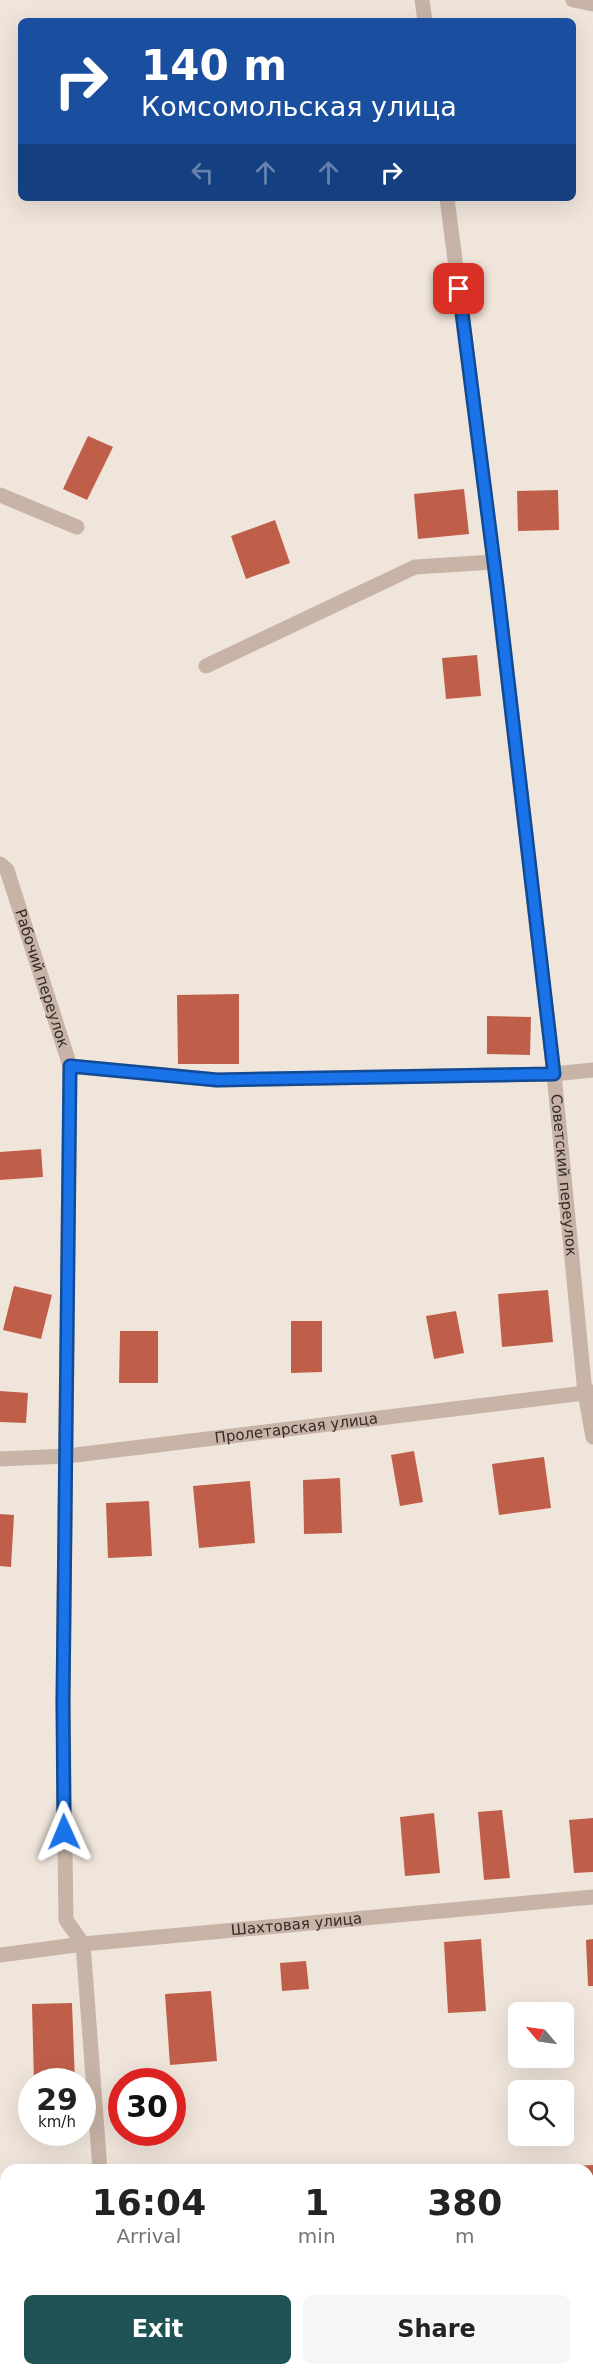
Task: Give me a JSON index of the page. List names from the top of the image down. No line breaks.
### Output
{"streets":{"street":["Рабочий переулок","Советский переулок","Пролетарская улица","Шахтовая улица"]},"crossings":[["Рабочий переулок","Пролетарская улица"],["Рабочий переулок","Шахтовая улица"],["Советский переулок","Пролетарская улица"]],"north":"top left","page":{"turn":["140 m","Комсомольская улица"],"speed":"29 km/h","limit":"30","eta":["16:04","Arrival","1","min","380","m"],"buttons":["Exit","Share"]}}
